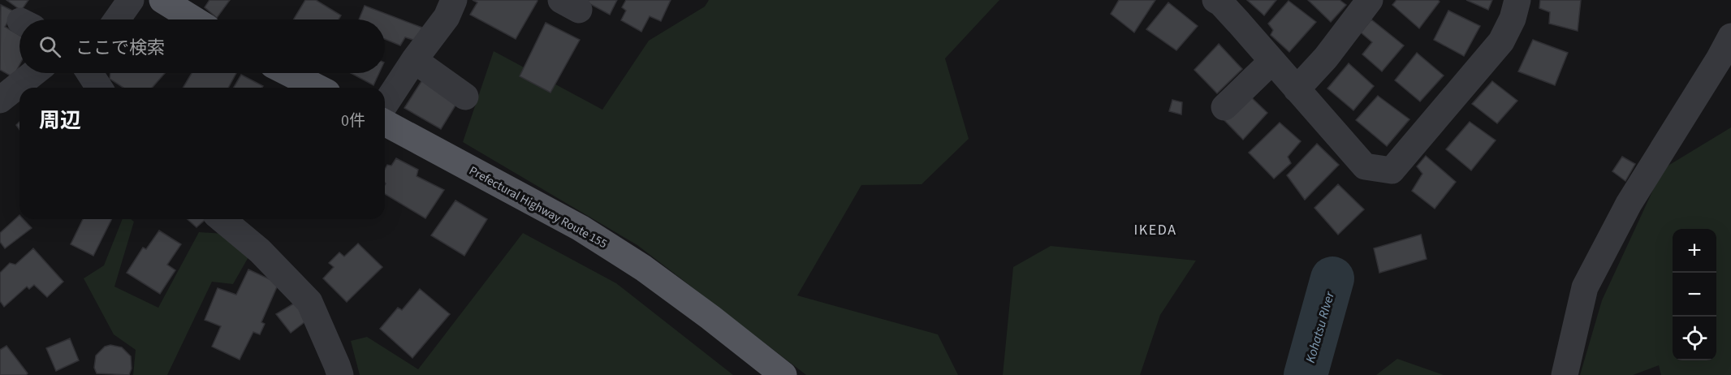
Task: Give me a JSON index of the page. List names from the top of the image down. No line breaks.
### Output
{"streets":{"main road":["Prefectural Highway Route 155"]},"districts":["IKEDA"],"water":["Kohatsu RIver"],"page":{"search":"ここで検索","heading":["周辺","0件"],"map_buttons":["+","−"]}}
